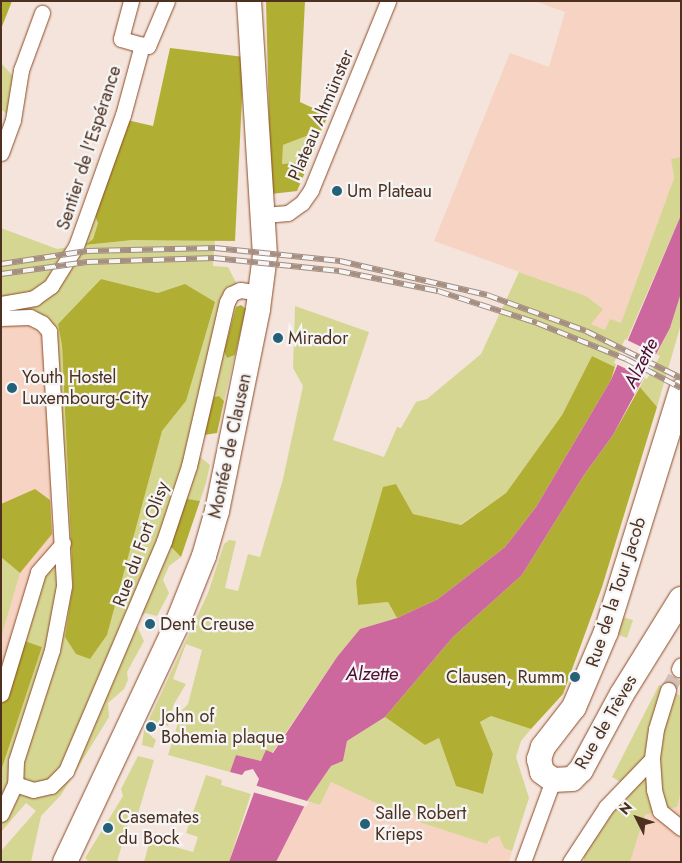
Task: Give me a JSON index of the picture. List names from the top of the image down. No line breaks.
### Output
{"streets":{"main road":["Montée de Clausen","Rue de la Tour Jacob","Rue de Trèves"],"street":["Plateau Altmünster","Sentier de l'Espérance","Rue du Fort Olisy"]},"crossings":[["Plateau Altmünster","Montée de Clausen"],["Montée de Clausen","Rue du Fort Olisy"],["Rue de la Tour Jacob","Rue de Trèves"]],"water":["Alzette"],"places":["Um Plateau","Mirador","Youth Hostel Luxembourg-City","Dent Creuse","Clausen, Rumm","John of Bohemia plaque","Salle Robert Krieps","Casemates du Bock"],"north":"top left"}
